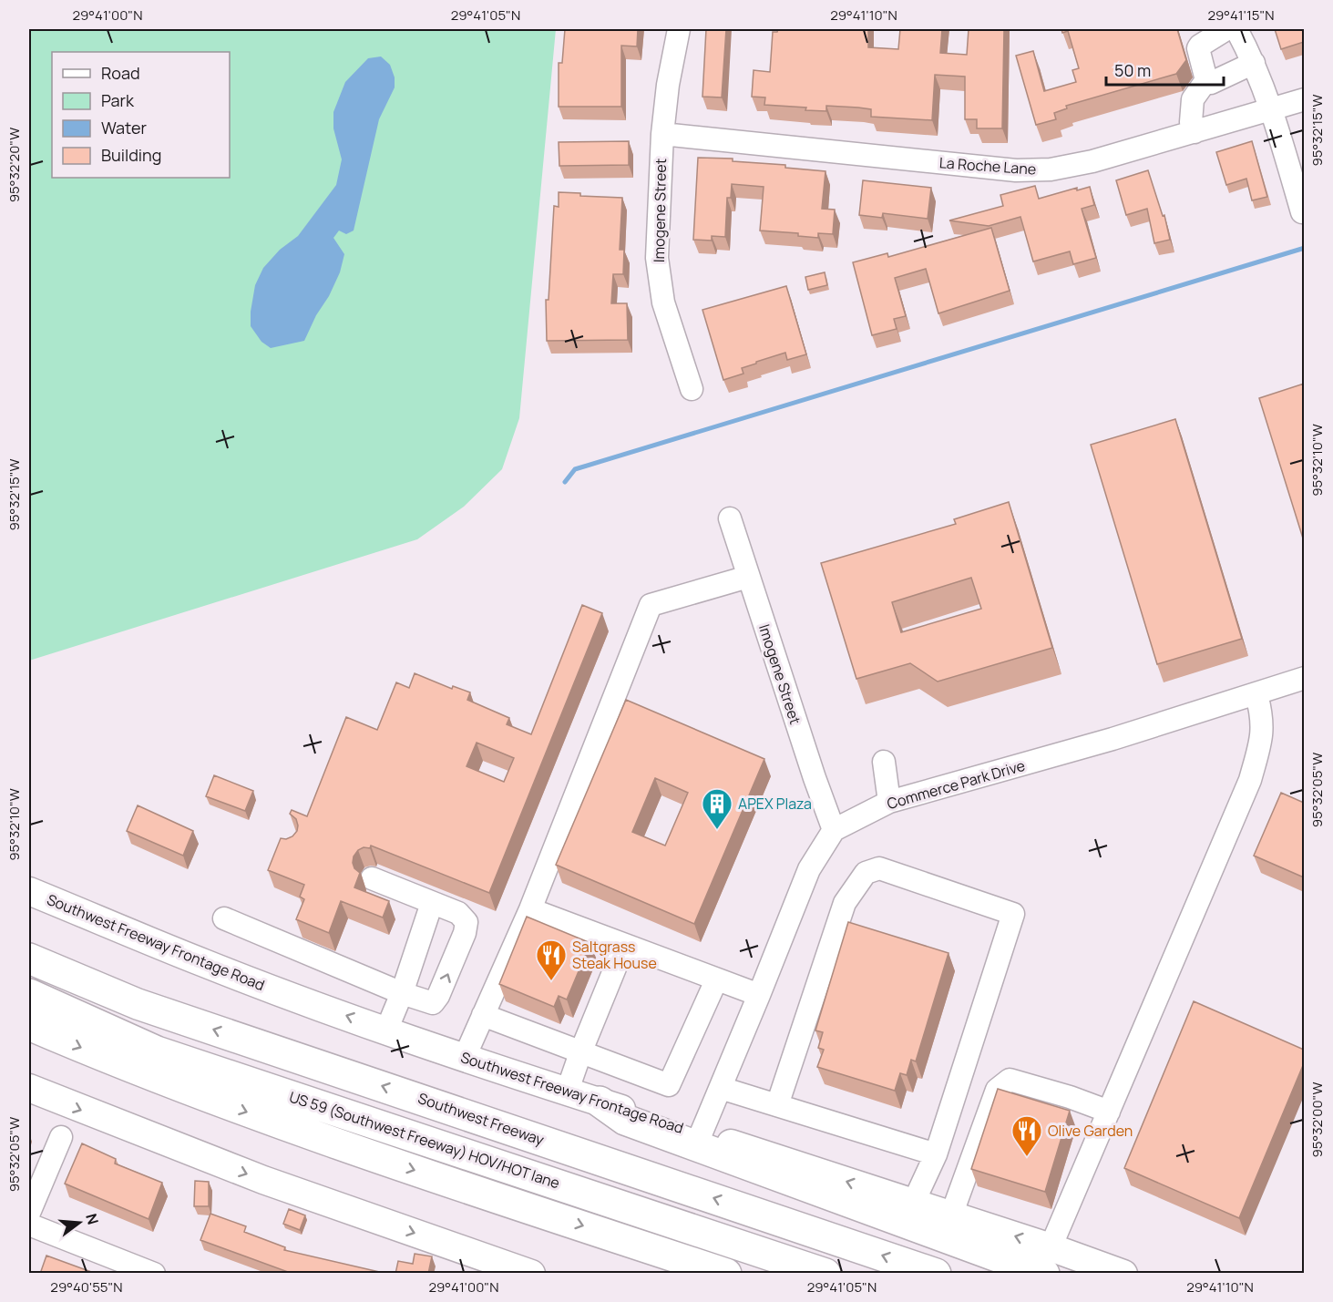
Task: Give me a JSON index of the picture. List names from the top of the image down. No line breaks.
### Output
{"streets":{"highway":["Southwest Freeway","US 59 (Southwest Freeway) HOV/HOT lane"],"main road":["Southwest Freeway Frontage Road"],"street":["La Roche Lane","Imogene Street","Commerce Park Drive"]},"crossings":[["La Roche Lane","Imogene Street"],["Imogene Street","Commerce Park Drive"]],"places":{"building":["APEX Plaza"],"restaurant":["Saltgrass Steak House","Olive Garden"]},"legend":["Road","Park","Water","Building"],"scale_bar":"50 m","north":"right","coordinates":["29°41'00\"N","29°41'05\"N","29°41'10\"N","29°41'15\"N","95°32'15\"W","95°32'20\"W","95°32'10\"W","95°32'05\"W","95°32'00\"W","29°40'55\"N"]}
